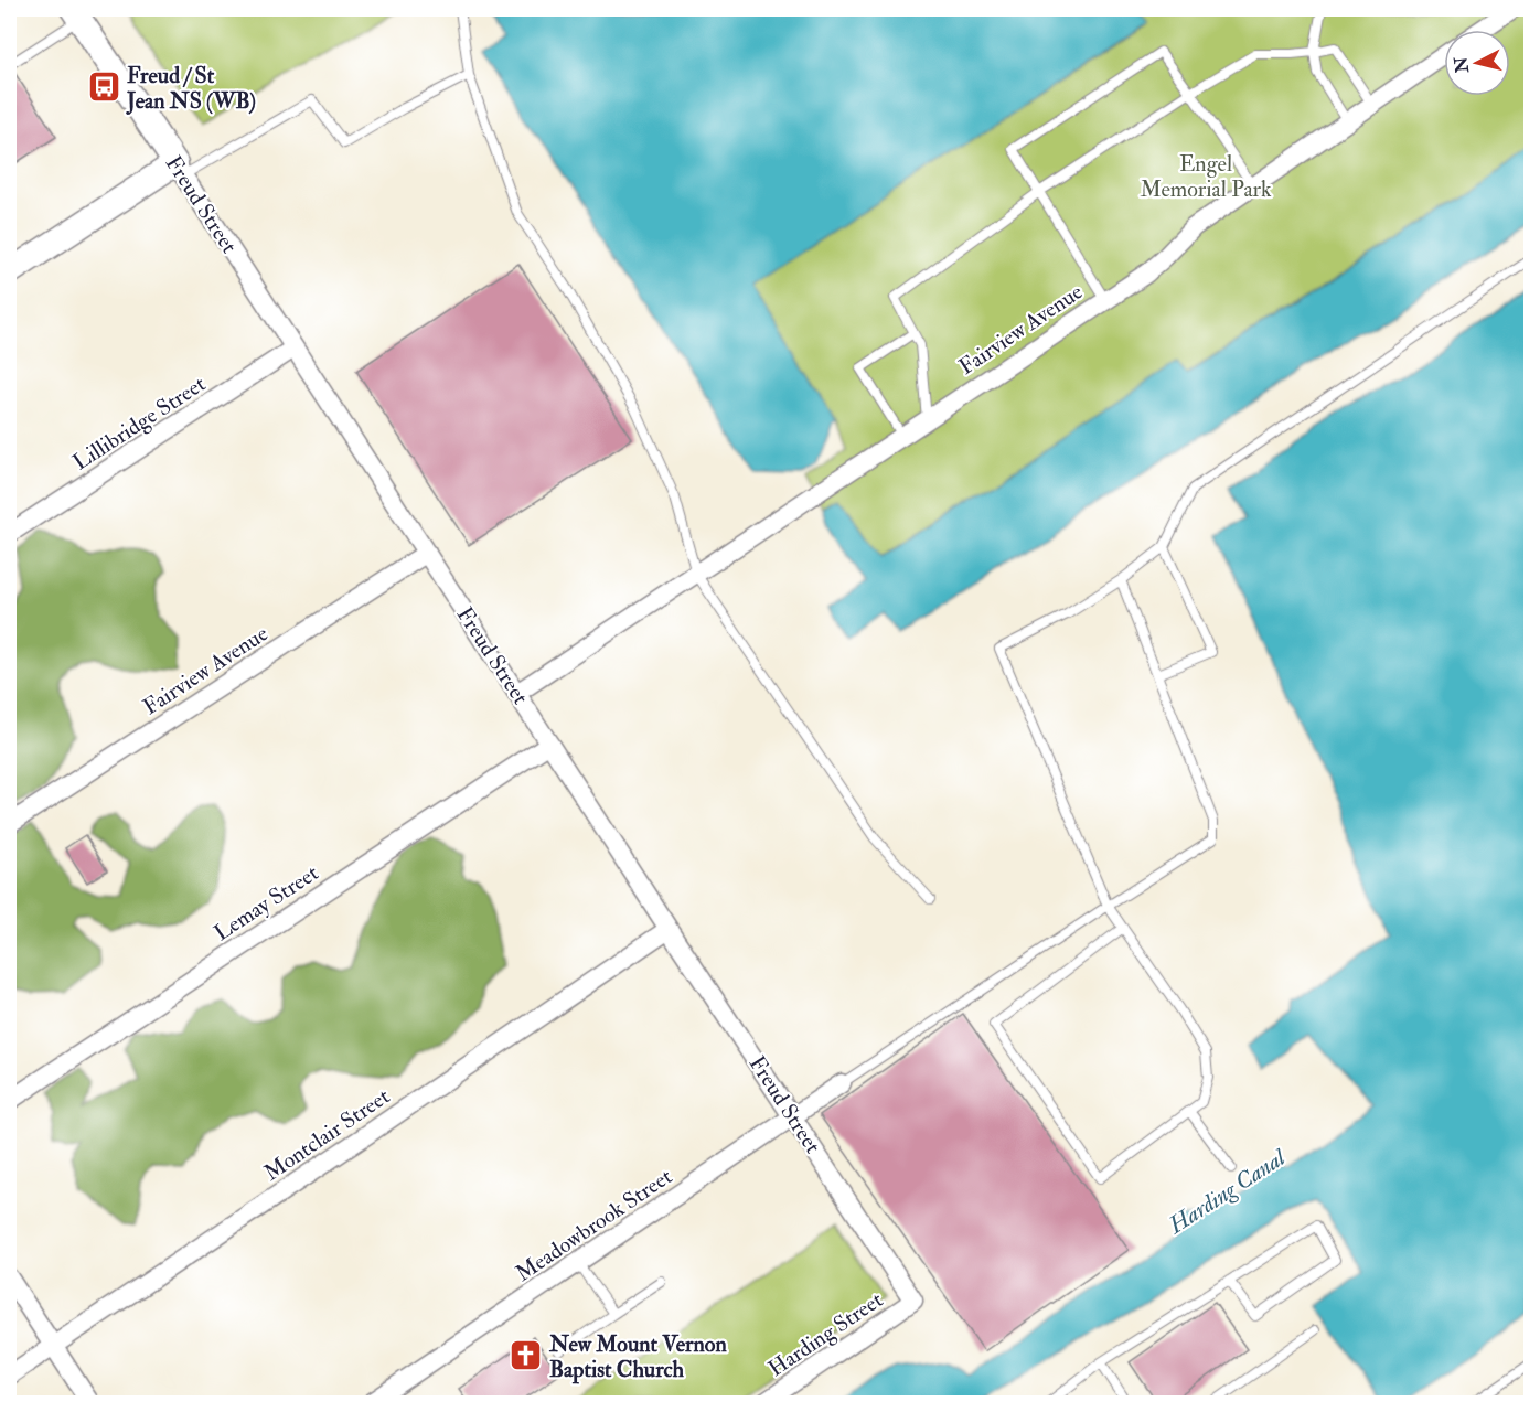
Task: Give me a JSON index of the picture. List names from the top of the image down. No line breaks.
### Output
{"streets":{"street":["Freud Street","Fairview Avenue","Lillibridge Street","Lemay Street","Montclair Street","Meadowbrook Street","Harding Street"]},"crossings":[["Freud Street","Fairview Avenue"],["Freud Street","Lillibridge Street"],["Freud Street","Lemay Street"],["Freud Street","Montclair Street"],["Freud Street","Meadowbrook Street"],["Freud Street","Harding Street"]],"water":["Harding Canal"],"parks":["Engel Memorial Park"],"places":{"bus stop":["Freud / St Jean NS (WB)"],"church":["New Mount Vernon Baptist Church"]},"north":"left"}
